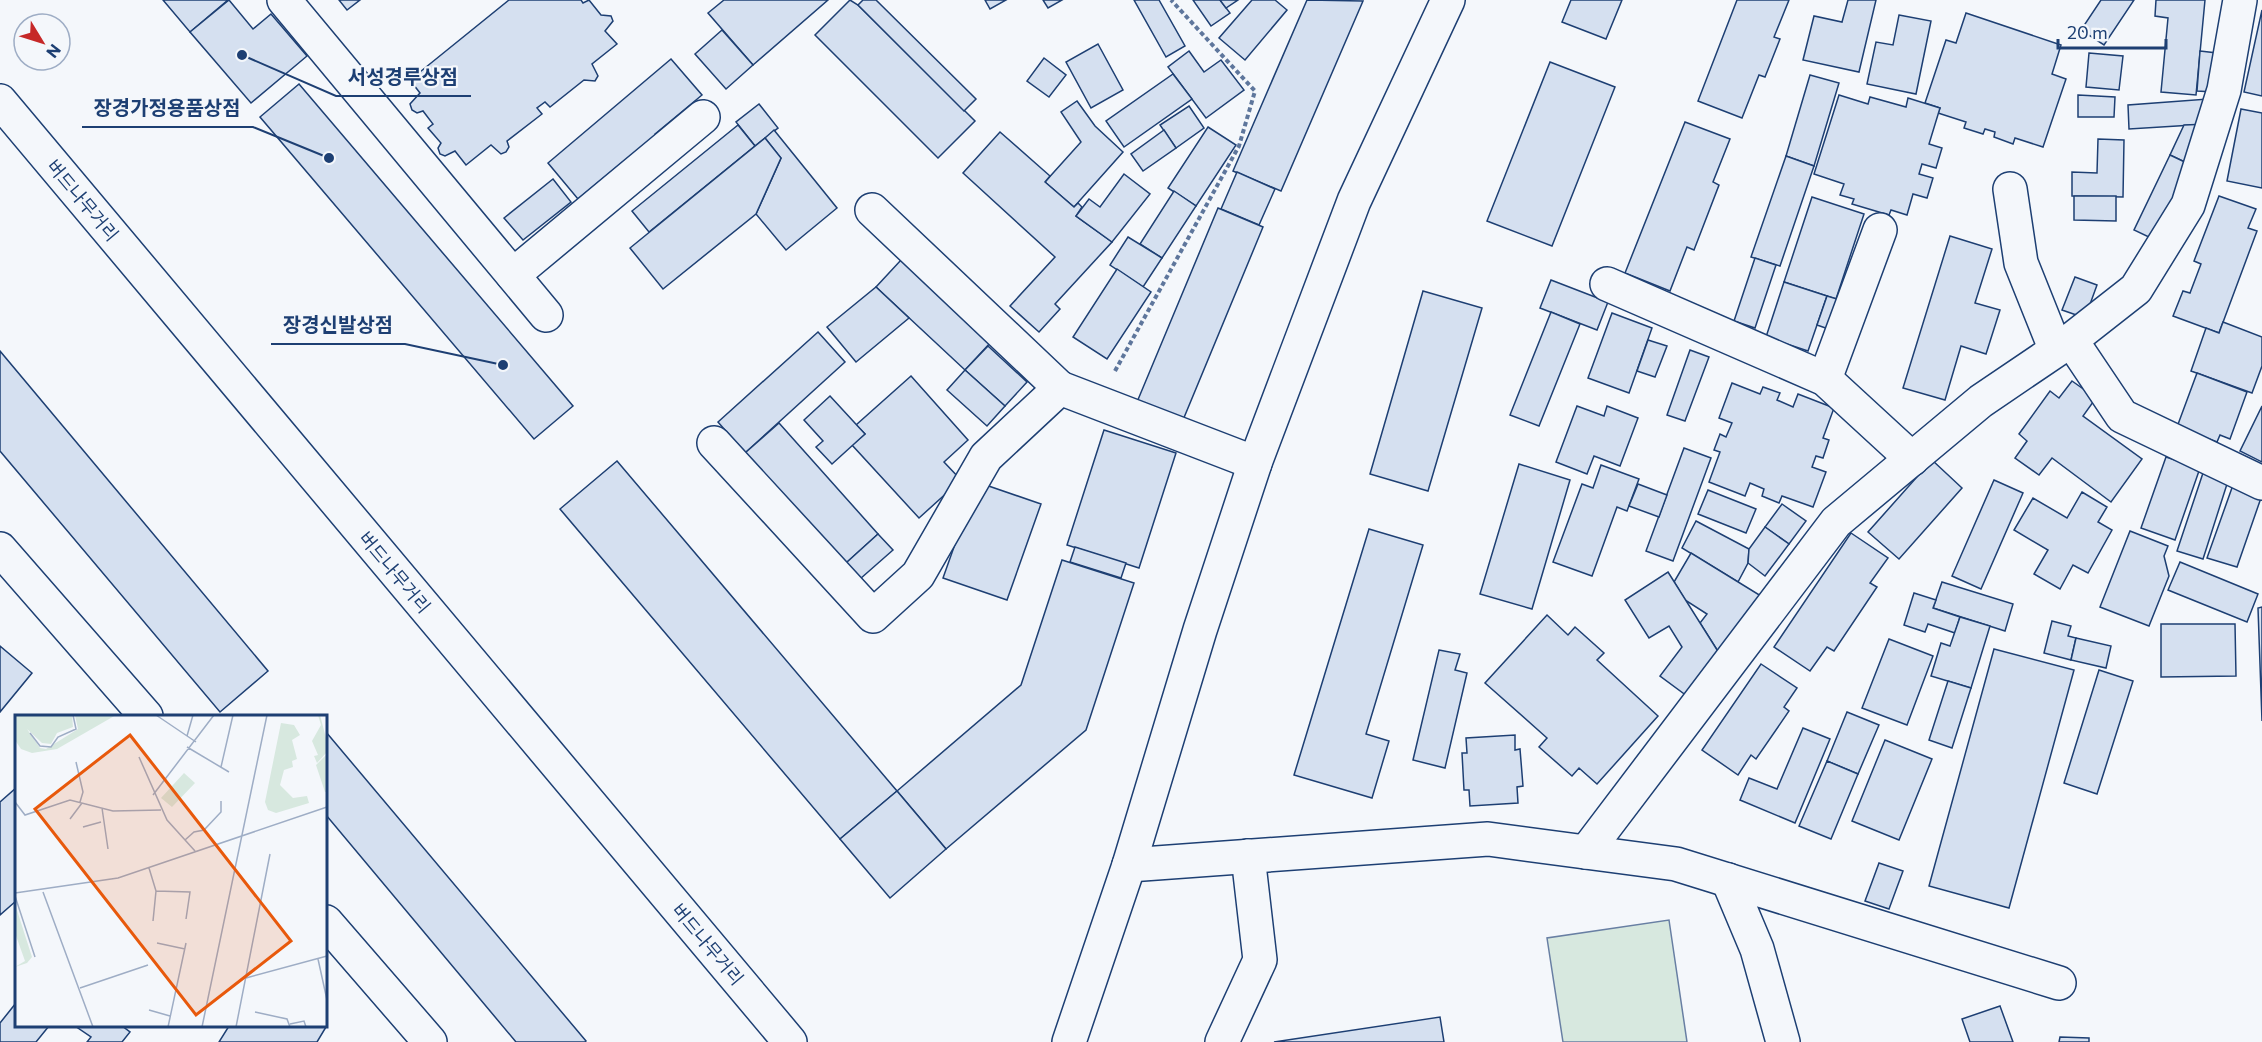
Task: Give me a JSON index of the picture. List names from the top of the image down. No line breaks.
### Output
{"streets":{"street":["버드나무거리"]},"places":["서성경루상점","장경가정용품상점","장경신발상점"],"scale_bar":"20 m","north":"bottom right"}
